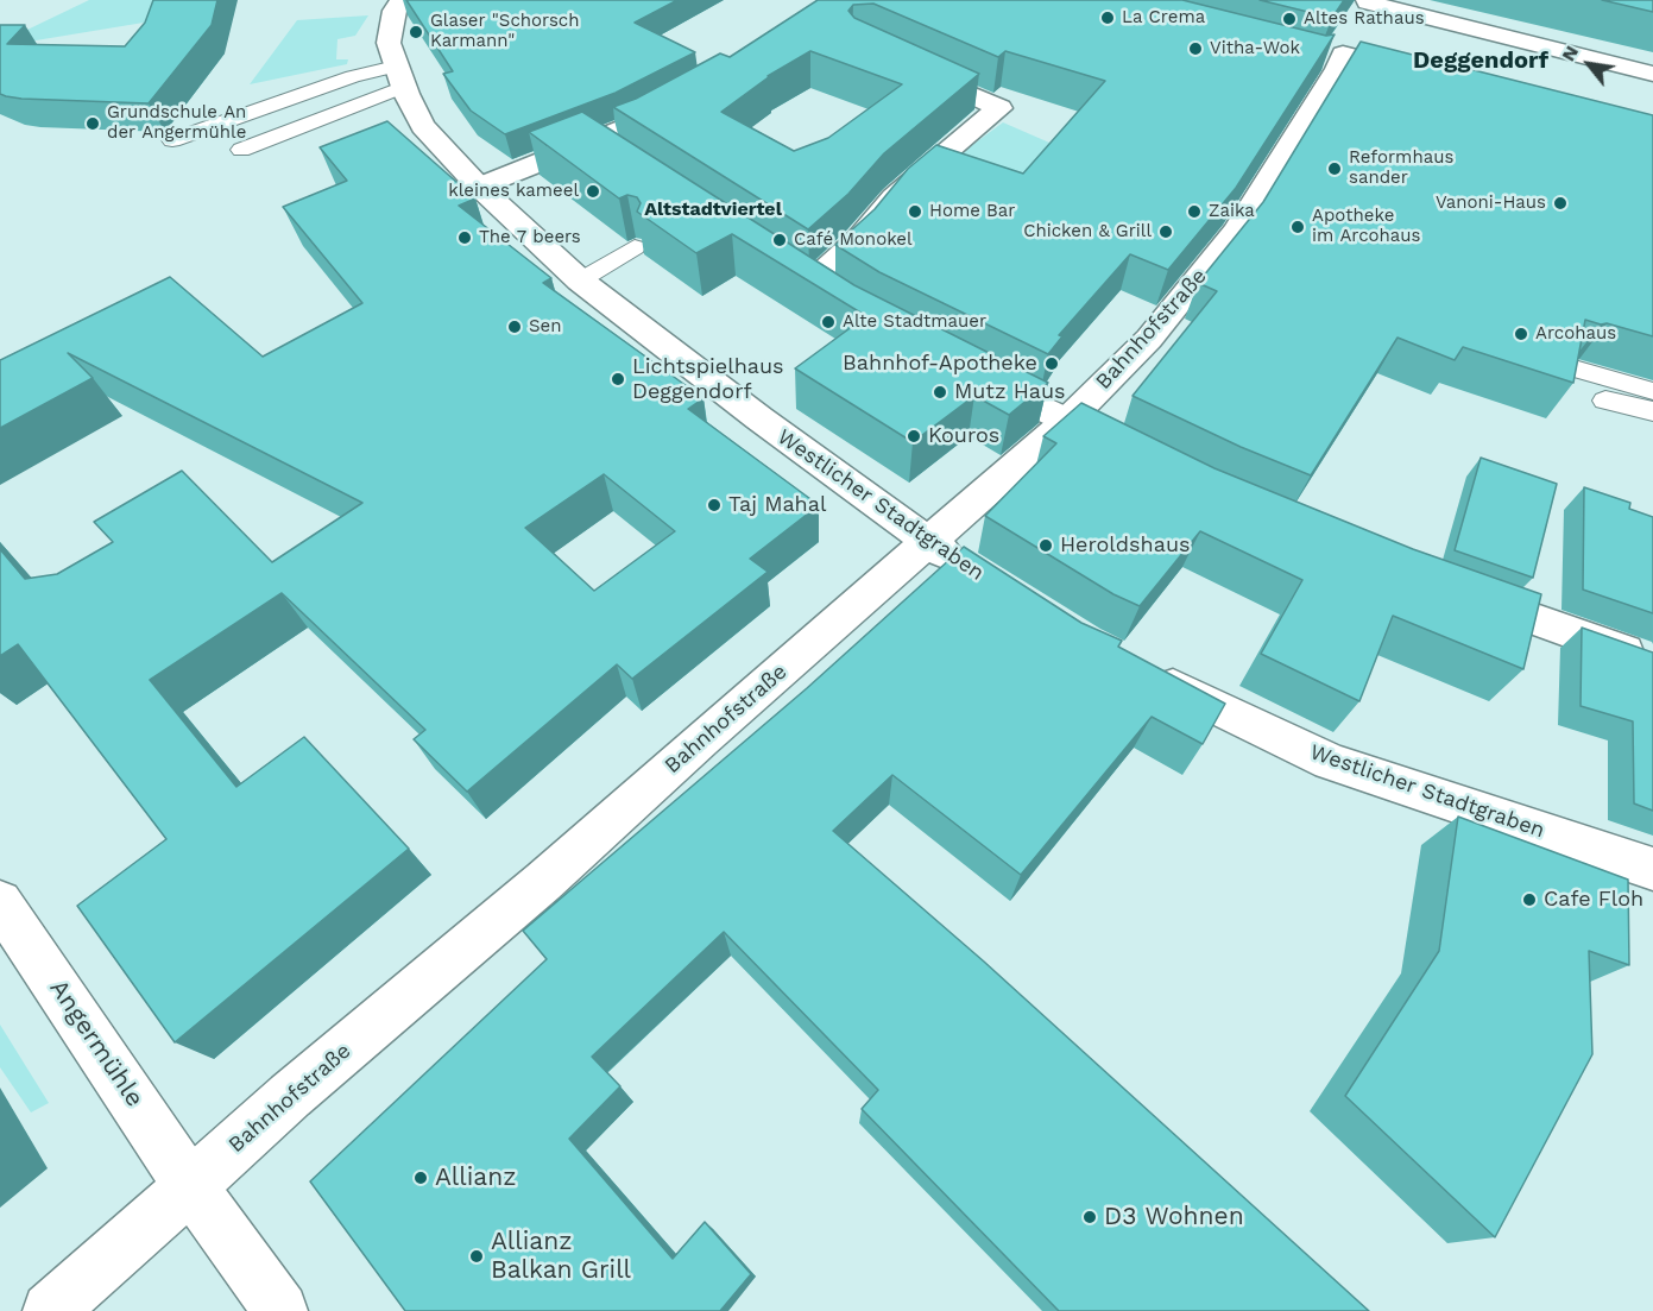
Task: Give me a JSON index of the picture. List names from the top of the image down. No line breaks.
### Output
{"streets":{"street":["Bahnhofstraße","Westlicher Stadtgraben","Angermühle"]},"crossings":[["Bahnhofstraße","Westlicher Stadtgraben"],["Bahnhofstraße","Angermühle"]],"districts":["Deggendorf","Altstadtviertel"],"places":["La Crema","Altes Rathaus","Glaser \"Schorsch Karmann\"","Vitha-Wok","Grundschule An der Angermühle","Reformhaus sander","kleines kameel","Vanoni-Haus","Home Bar","Zaika","Apotheke im Arcohaus","Chicken & Grill","The 7 beers","Café Monokel","Alte Stadtmauer","Sen","Arcohaus","Bahnhof-Apotheke","Lichtspielhaus Deggendorf","Mutz Haus","Kouros","Taj Mahal","Heroldshaus","Cafe Floh","Allianz","D3 Wohnen","Allianz Balkan Grill"],"north":"top left"}
